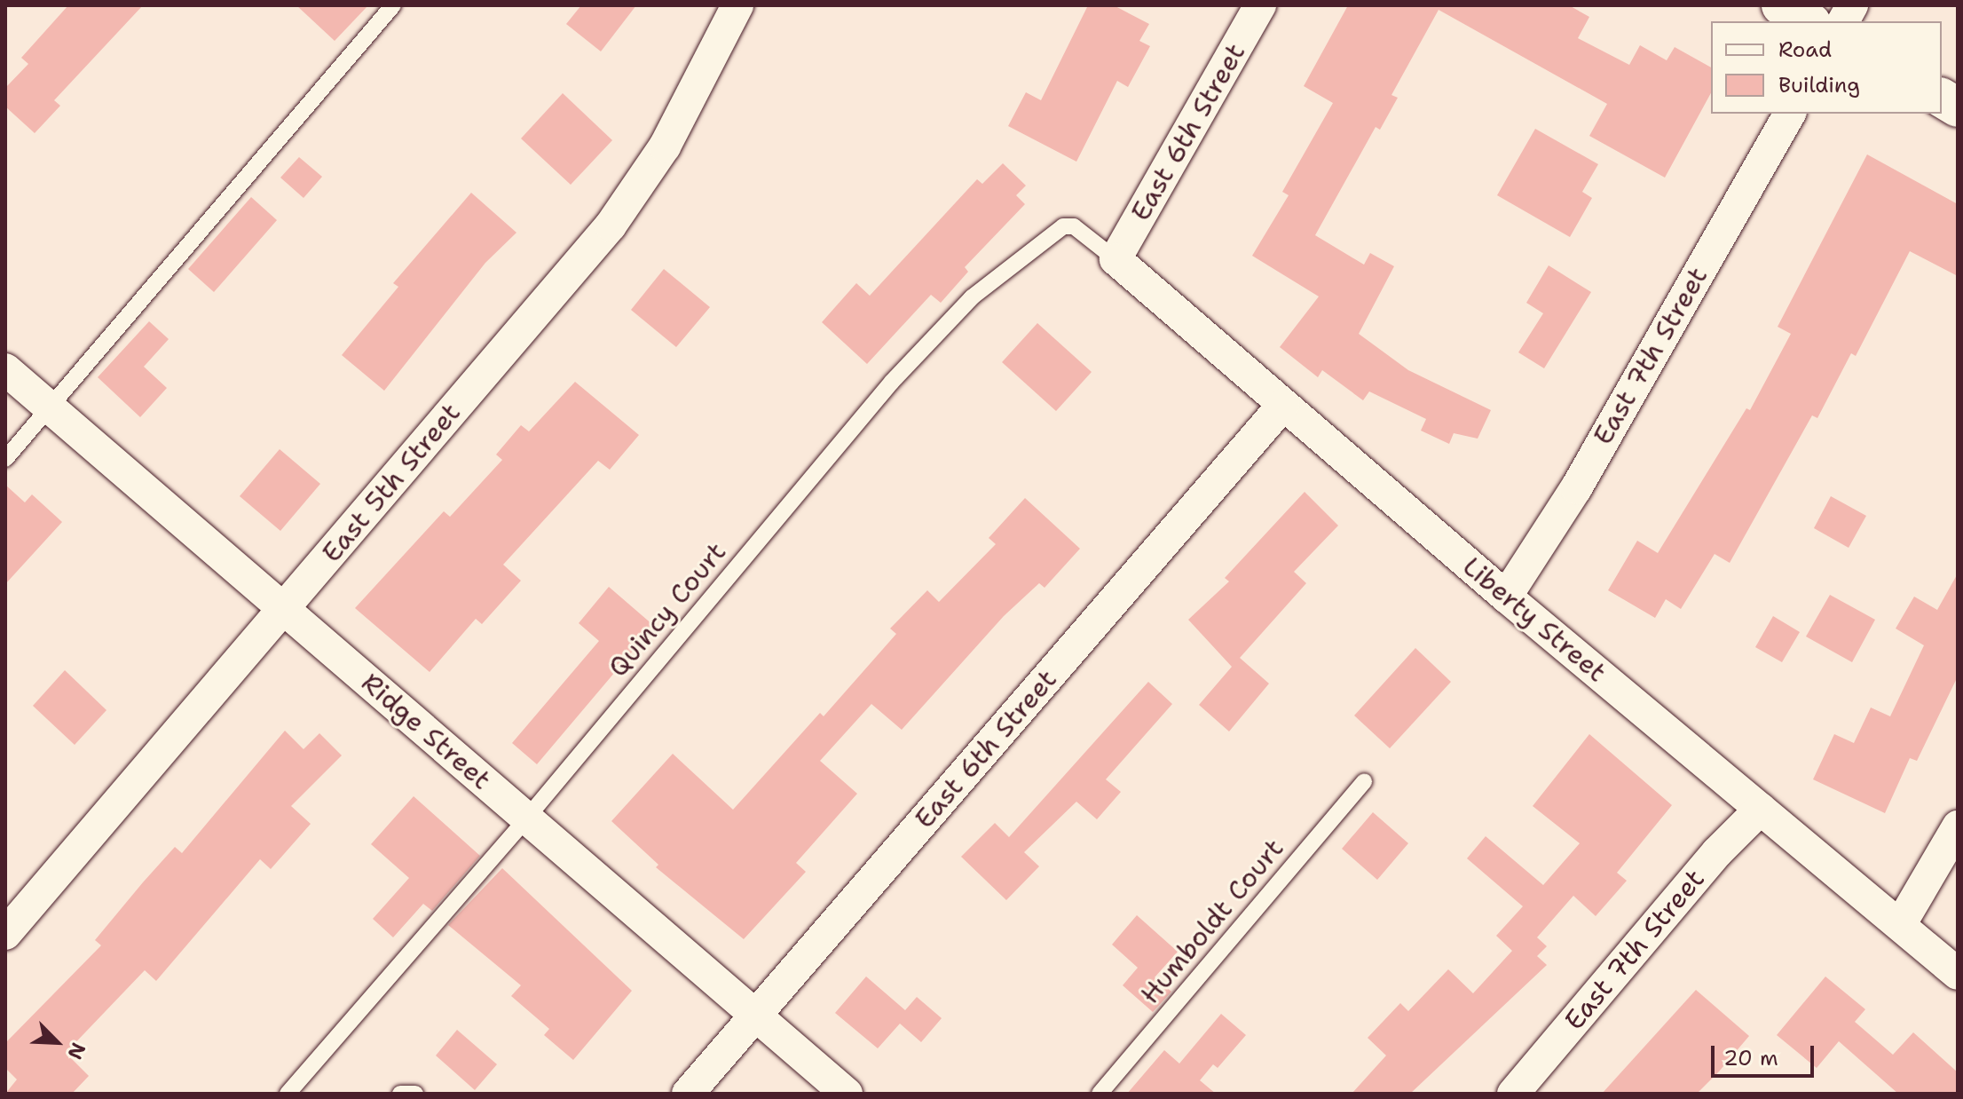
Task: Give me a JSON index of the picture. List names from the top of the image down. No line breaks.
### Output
{"streets":{"street":["East 6th Street","East 7th Street","East 5th Street","Liberty Street","Ridge Street"],"lane":["Quincy Court","Humboldt Court"]},"crossings":[["East 6th Street","Quincy Court"],["East 6th Street","Liberty Street"],["East 6th Street","Ridge Street"],["East 7th Street","Liberty Street"],["East 5th Street","Ridge Street"],["Quincy Court","Liberty Street"],["Quincy Court","Ridge Street"]],"legend":["Road","Building"],"scale_bar":"20 m","north":"bottom right"}
